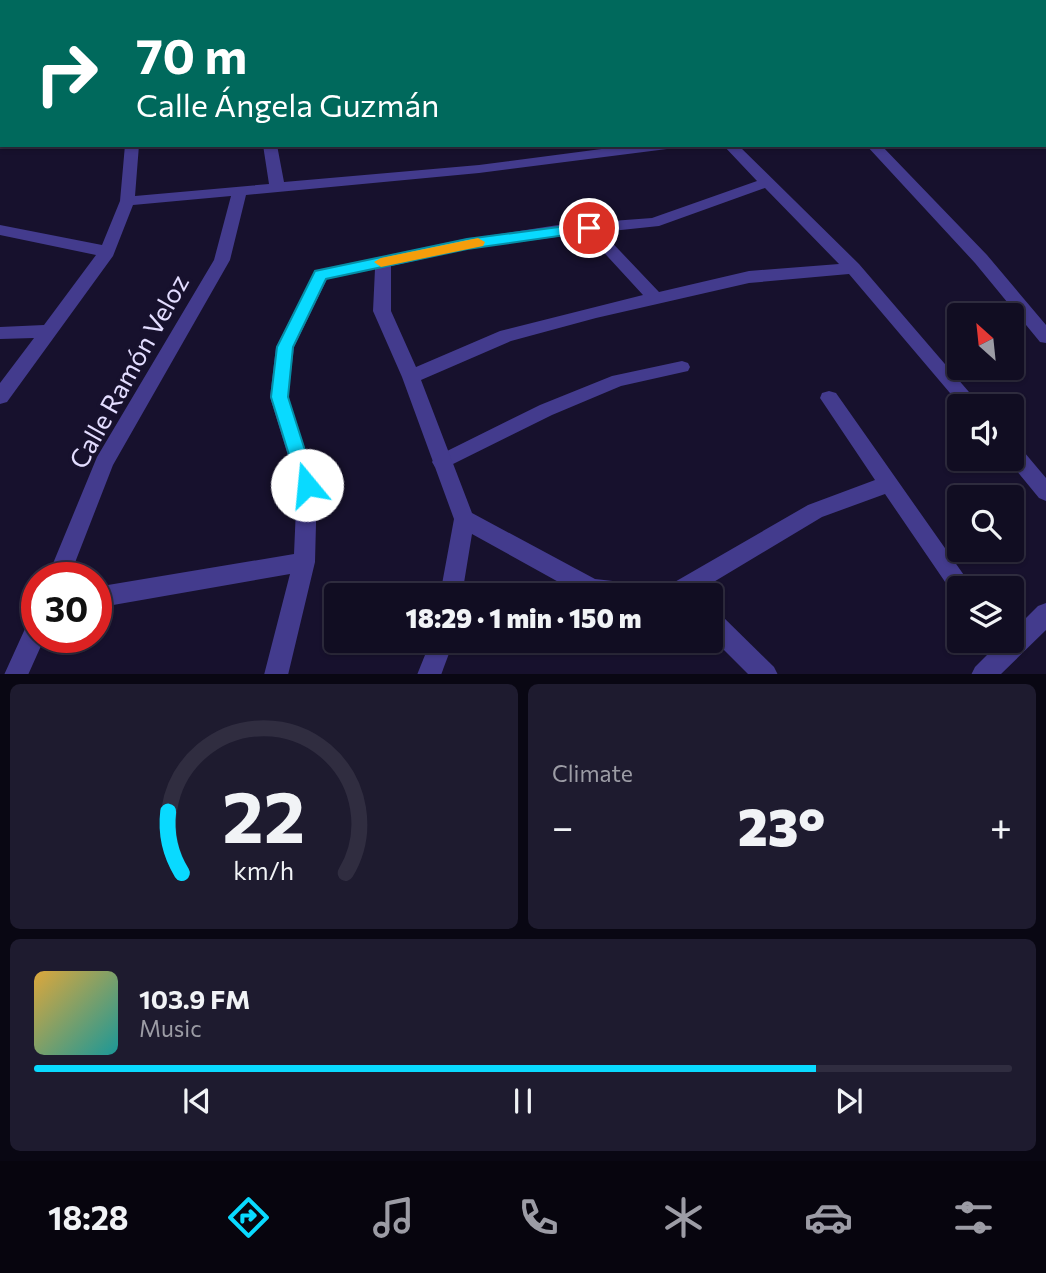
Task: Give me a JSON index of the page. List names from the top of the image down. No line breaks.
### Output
{"streets":{"street":["Calle Ramón Veloz"]},"north":"top left","page":{"turn":["70 m","Calle Ángela Guzmán"],"limit":"30","trip":"18:29 · 1 min · 150 m","tile":"Climate","heat":["−","23°","+"],"song":["103.9 FM","Music"],"tabs":"18:28","gauge":["22","km/h"]}}
